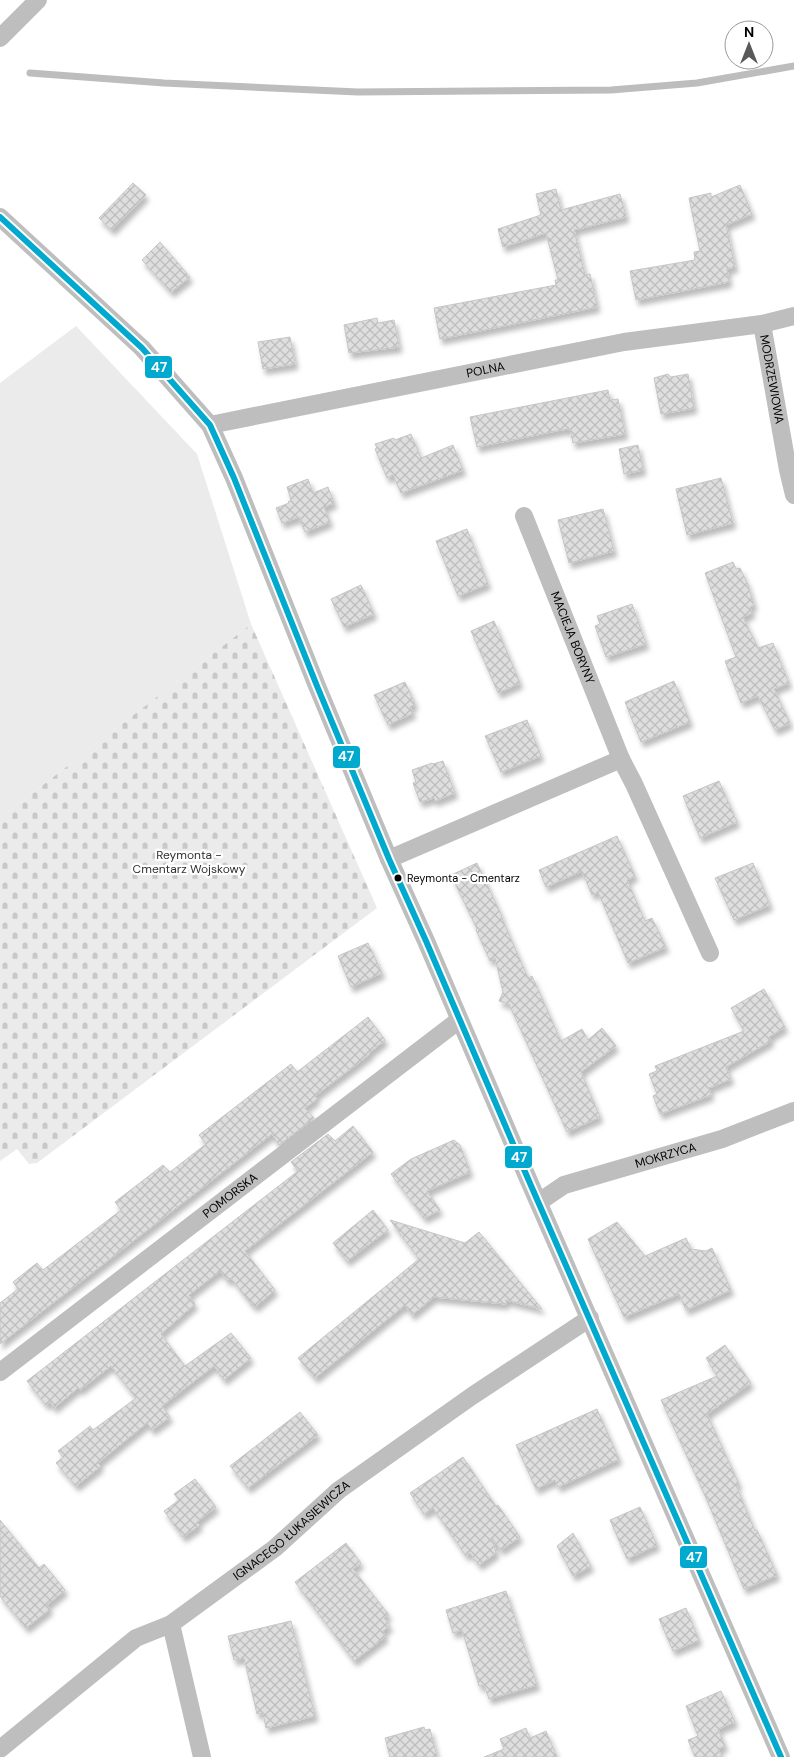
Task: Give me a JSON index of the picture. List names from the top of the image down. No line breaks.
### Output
{"streets":{"street":["POLNA","MODRZEWIOWA","MACIEJA BORYNY","MOKRZYCA","POMORSKA","IGNACEGO ŁUKASIEWICZA"]},"crossings":[["POLNA","MODRZEWIOWA"]],"parks":["Reymonta - Cmentarz Wojskowy"],"places":["Reymonta - Cmentarz"],"lines":["transit line 47"],"north":"top"}
